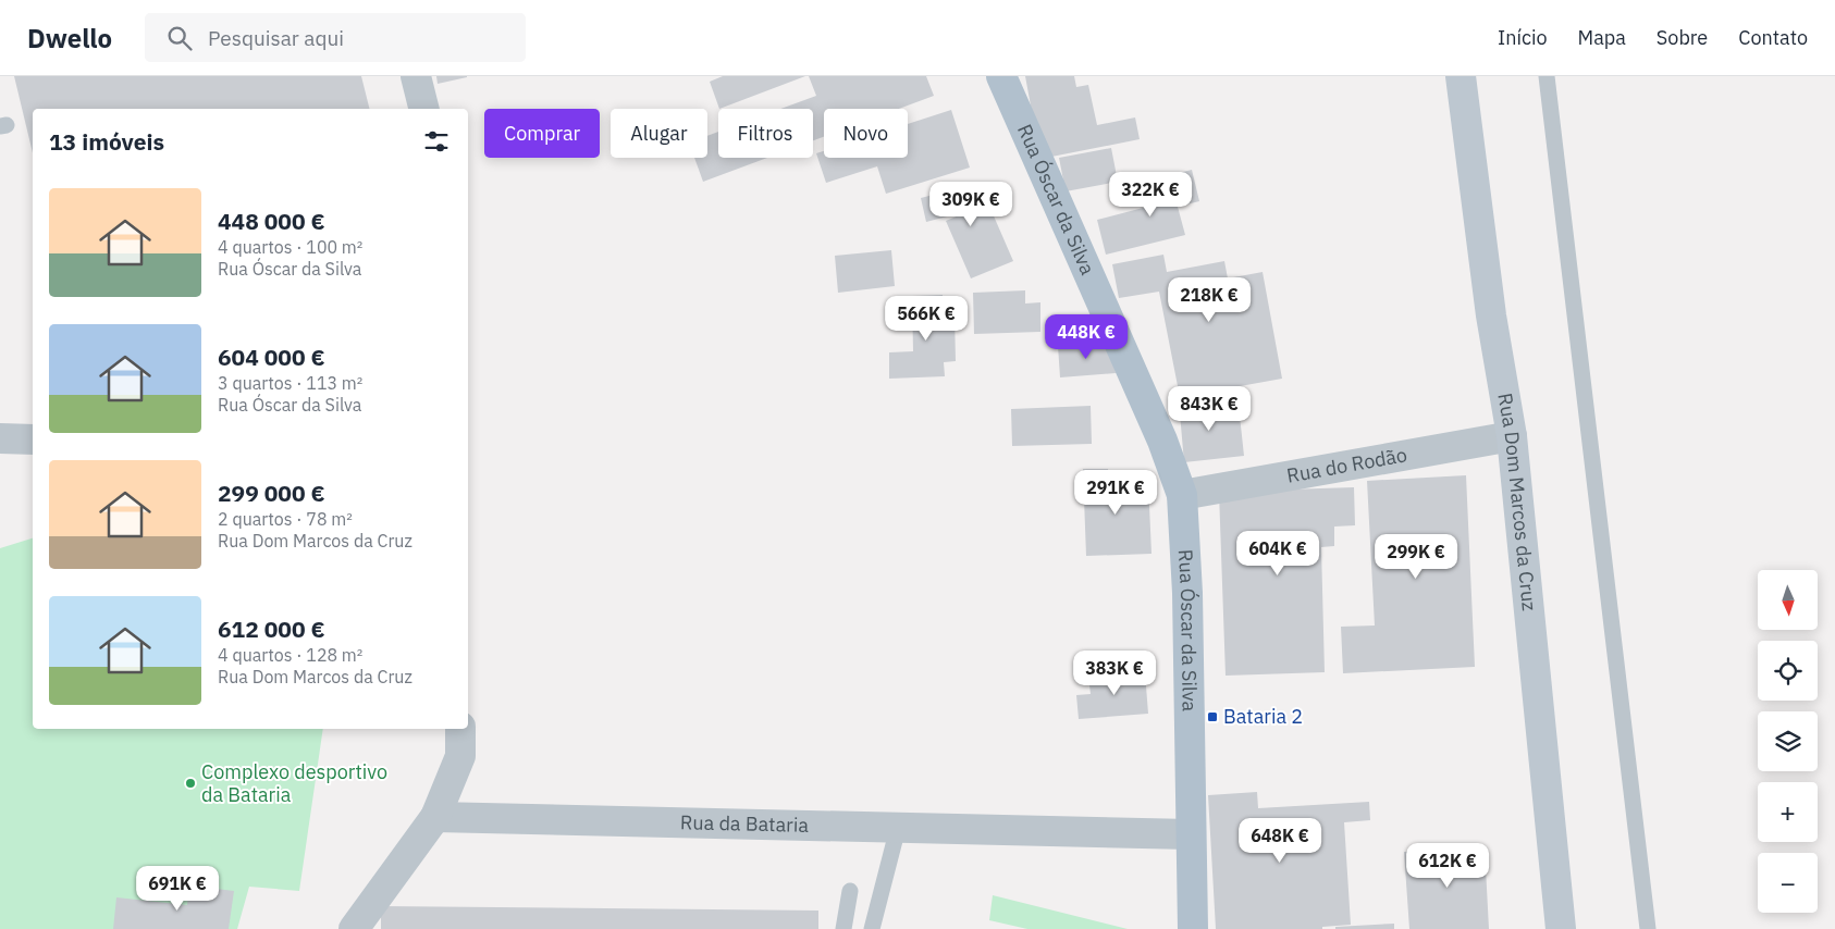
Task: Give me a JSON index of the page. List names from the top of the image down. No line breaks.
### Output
{"streets":{"main road":["Rua Óscar da Silva"],"street":["Rua do Rodão","Rua Dom Marcos da Cruz","Rua da Bataria"]},"crossings":[["Rua Óscar da Silva","Rua do Rodão"],["Rua Óscar da Silva","Rua da Bataria"],["Rua do Rodão","Rua Dom Marcos da Cruz"]],"places":{"transit":["Bataria 2"],"other":["Complexo desportivo da Bataria"]},"north":"bottom","page":{"header":"Dwello","search":"Pesquisar aqui","nav":["Início","Mapa","Sobre","Contato"],"chip":["Comprar","Alugar","Filtros","Novo"],"heading":"13 imóveis","price":["322K €","309K €","218K €","566K €","448K €","843K €","291K €","604K €","299K €","383K €","648K €","612K €","691K €"],"list":[{"name":"448 000 €","note":"4 quartos · 100 m² · Rua Óscar da Silva"},{"name":"604 000 €","note":"3 quartos · 113 m² · Rua Óscar da Silva"},{"name":"299 000 €","note":"2 quartos · 78 m² · Rua Dom Marcos da Cruz"},{"name":"612 000 €","note":"4 quartos · 128 m² · Rua Dom Marcos da Cruz"}],"map_buttons":["+","−"]}}
